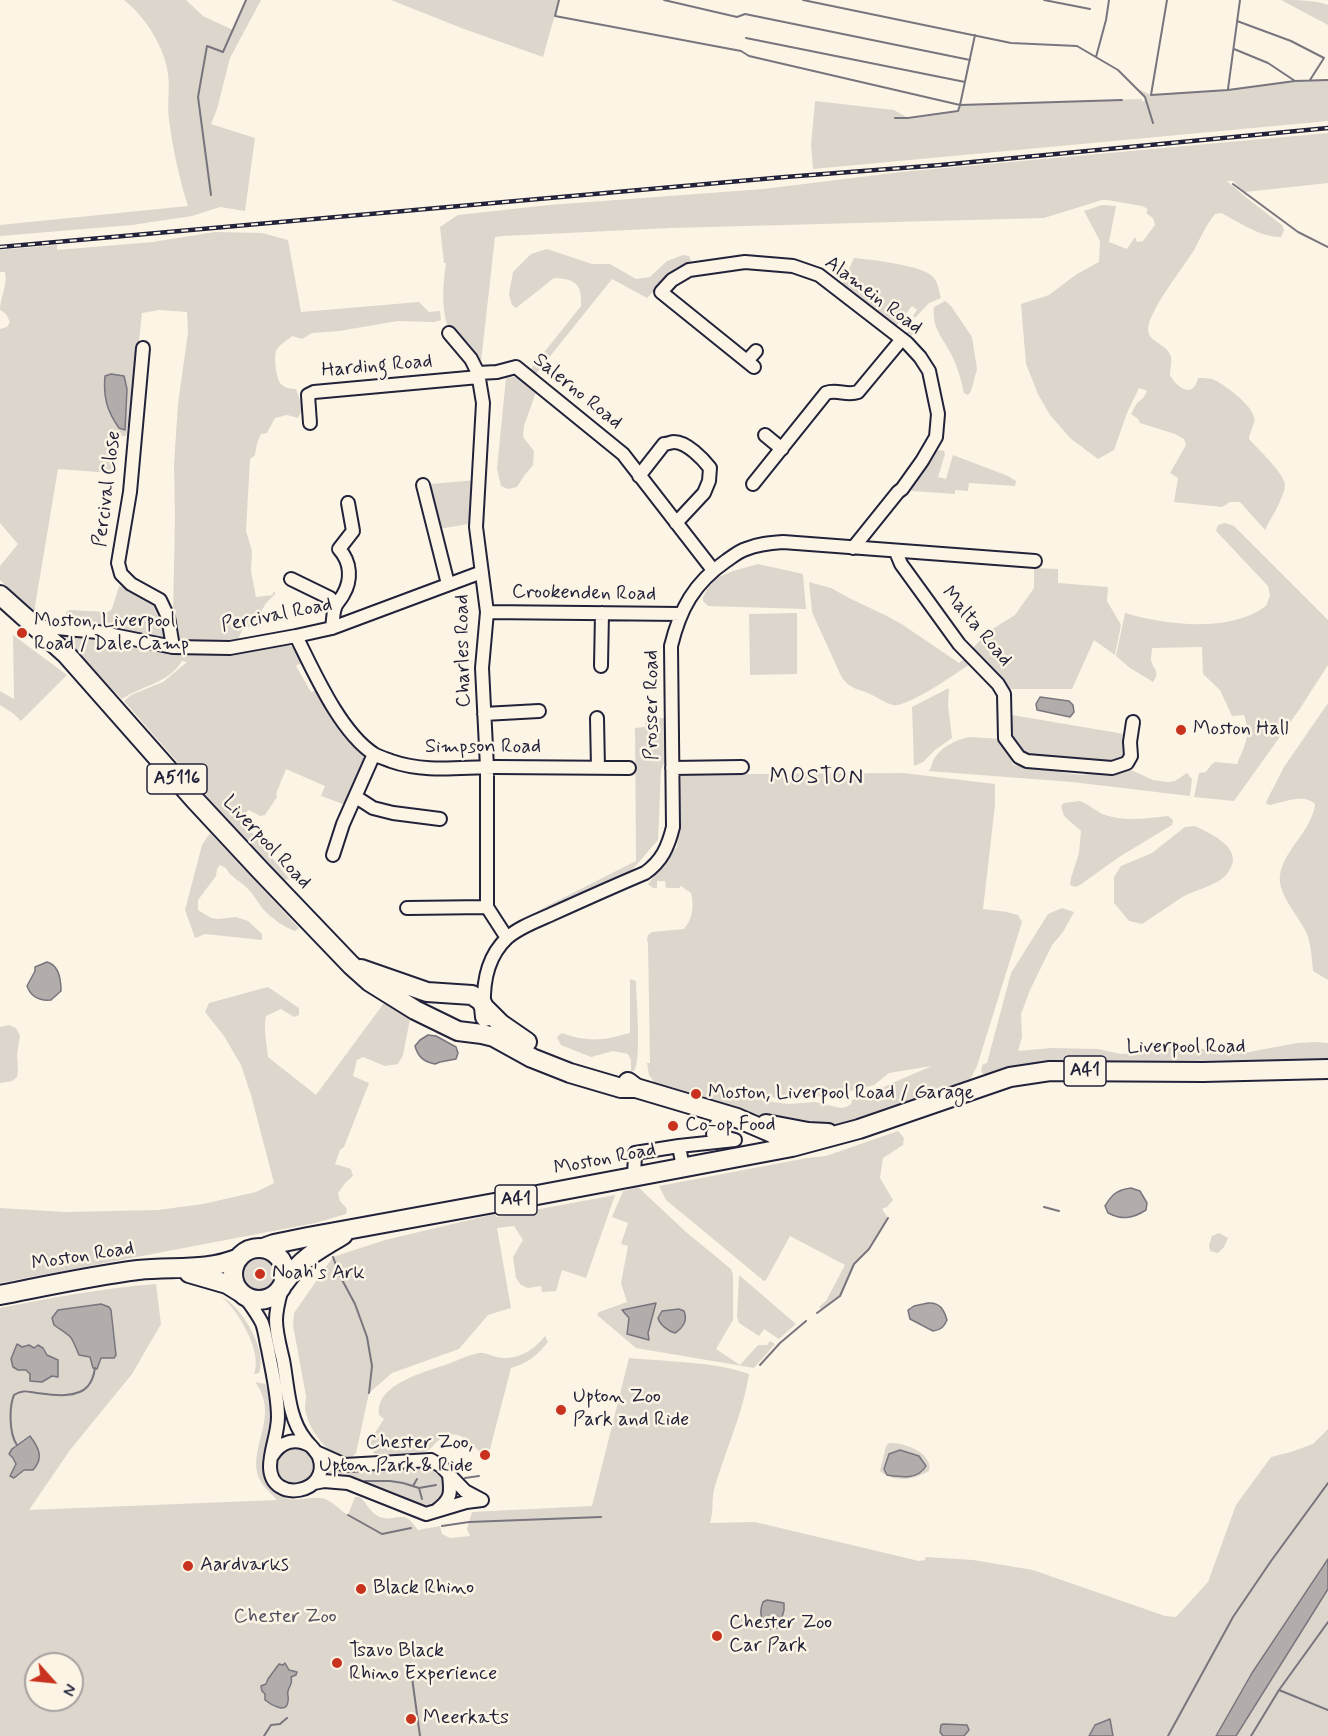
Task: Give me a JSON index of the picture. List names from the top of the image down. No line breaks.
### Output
{"streets":{"highway":["A5116","Liverpool Road","A41","Moston Road"],"street":["Alamein Road","Harding Road","Salerno Road","Percival Close","Crookenden Road","Percival Road","Malta Road","Charles Road","Prosser Road","Simpson Road"]},"crossings":[["Alamein Road","Prosser Road"],["Harding Road","Salerno Road"],["Harding Road","Charles Road"],["Salerno Road","Charles Road"],["Salerno Road","Prosser Road"],["Percival Close","Percival Road"],["Crookenden Road","Charles Road"],["Crookenden Road","Prosser Road"],["Percival Road","Charles Road"],["Percival Road","Simpson Road"],["Percival Road","Liverpool Road"],["Malta Road","Prosser Road"],["Charles Road","Simpson Road"],["Prosser Road","A5116"],["Prosser Road","Liverpool Road"],["A5116","Liverpool Road"],["Liverpool Road","Moston Road"]],"districts":["MOSTON"],"parks":["Chester Zoo"],"places":["Moston, Liverpool Road / Dale Camp","Moston Hall","Moston, Liverpool Road / Garage","Co-op Food","Noah's Ark","Upton Zoo Park and Ride","Chester Zoo, Upton Park & Ride","Aardvarks","Black Rhino","Chester Zoo Car Park","Tsavo Black Rhino Experience","Meerkats"],"north":"bottom right"}
